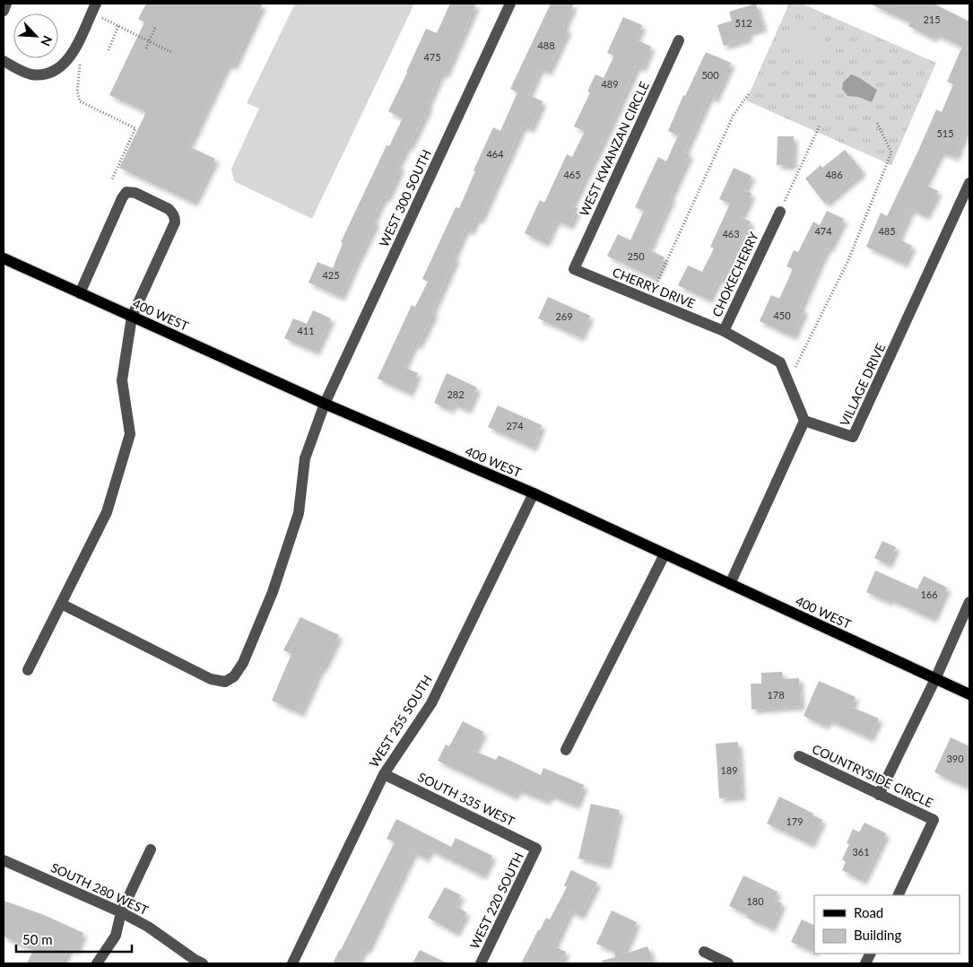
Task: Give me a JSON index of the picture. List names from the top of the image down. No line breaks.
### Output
{"streets":{"main road":["400 WEST"],"street":["WEST KWANZAN CIRCLE","WEST 300 SOUTH","CHOKECHERRY","CHERRY DRIVE","VILLAGE DRIVE","WEST 255 SOUTH","COUNTRYSIDE CIRCLE","SOUTH 335 WEST","SOUTH 280 WEST","WEST 220 SOUTH"]},"crossings":[["WEST KWANZAN CIRCLE","CHERRY DRIVE"],["WEST 300 SOUTH","400 WEST"],["CHOKECHERRY","CHERRY DRIVE"],["CHOKECHERRY","VILLAGE DRIVE"],["400 WEST","WEST 255 SOUTH"],["WEST 255 SOUTH","SOUTH 335 WEST"],["SOUTH 335 WEST","WEST 220 SOUTH"]],"house_numbers":["215","512","488","475","500","489","515","464","465","486","474","485","463","250","425","450","269","411","282","274","166","178","390","189","179","361","180"],"legend":["Road","Building"],"scale_bar":"50 m","north":"bottom right"}
